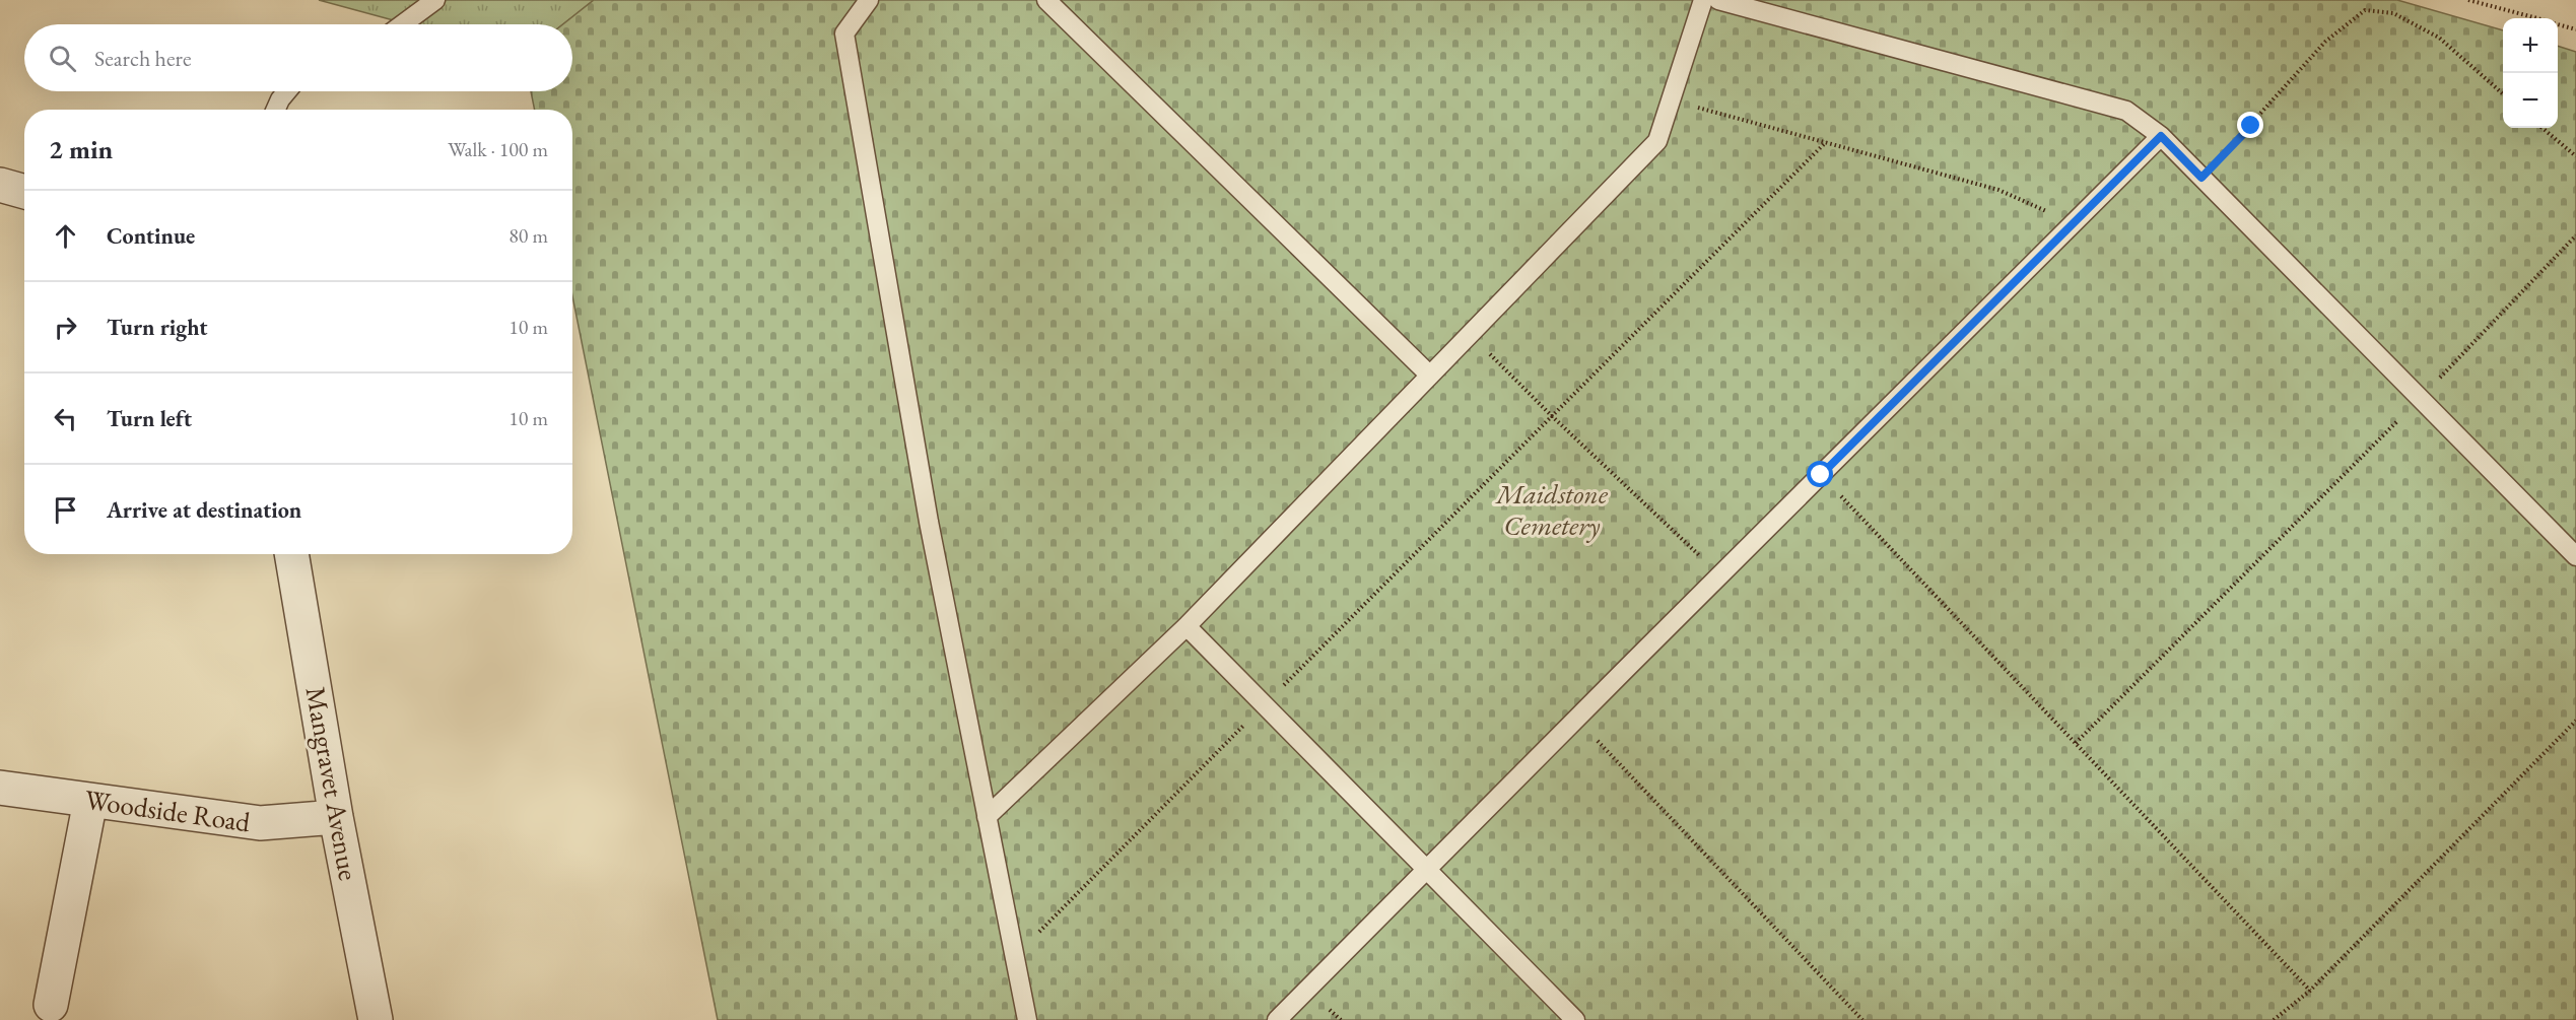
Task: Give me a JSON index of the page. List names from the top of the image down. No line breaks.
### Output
{"streets":{"street":["Mangravet Avenue","Woodside Road"]},"crossings":[["Mangravet Avenue","Woodside Road"]],"parks":["Maidstone Cemetery"],"page":{"map_buttons":["+","−"],"search":"Search here","heading":["2 min","Walk · 100 m"],"list":[["Continue","80 m"],["Turn right","10 m"],["Turn left","10 m"],"Arrive at destination"]}}
